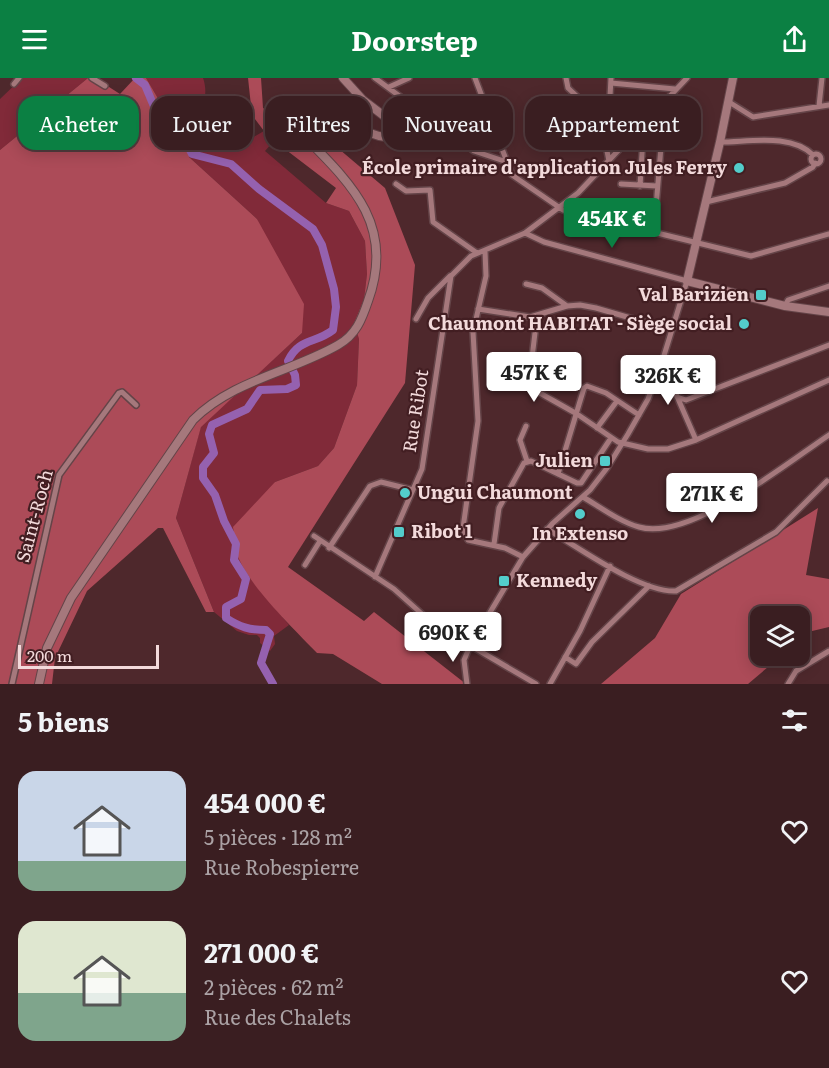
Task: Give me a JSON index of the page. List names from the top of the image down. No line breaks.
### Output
{"streets":{"street":["Rue Ribot","Saint-Roch"]},"places":{"other":["École primaire d'application Jules Ferry","Chaumont HABITAT - Siège social","Ungui Chaumont","In Extenso"],"transit":["Val Barizien","Julien","Ribot 1","Kennedy"]},"scale_bar":"200 m","page":{"header":"Doorstep","chip":["Acheter","Louer","Filtres","Nouveau","Appartement"],"price":["454K €","457K €","326K €","271K €","690K €"],"scale":"200 m","heading":"5 biens","list":[{"name":"454 000 €","note":"5 pièces · 128 m² · Rue Robespierre"},{"name":"271 000 €","note":"2 pièces · 62 m² · Rue des Chalets"}]}}
